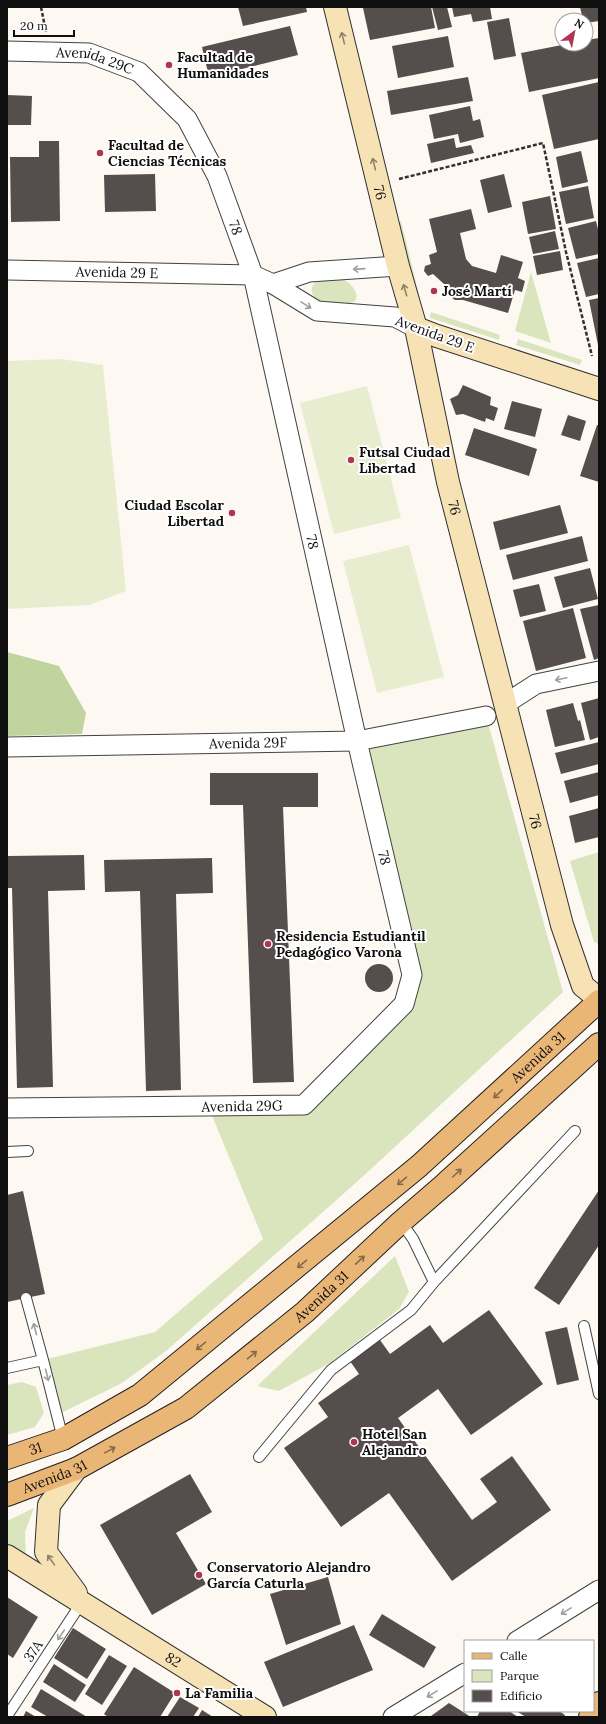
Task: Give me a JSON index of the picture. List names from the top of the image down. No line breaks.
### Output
{"streets":{"main road":["Avenida 31","31"],"street":["Avenida 29C","76","78","Avenida 29 E","Avenida 29F","Avenida 29G","82"],"lane":["37A"]},"crossings":[["Avenida 29C","78"],["76","Avenida 29 E"],["76","Avenida 31"],["78","Avenida 29 E"],["78","Avenida 29F"],["78","Avenida 29G"],["Avenida 31","31"],["Avenida 31","82"],["37A","82"]],"one_way":["37A"],"places":["Facultad de Humanidades","Facultad de Ciencias Técnicas","José Martí","Futsal Ciudad Libertad","Ciudad Escolar Libertad","Residencia Estudiantil Pedagógico Varona","Hotel San Alejandro","Conservatorio Alejandro García Caturla","La Familia"],"legend":["Calle","Parque","Edificio"],"scale_bar":"20 m","north":"top right"}
